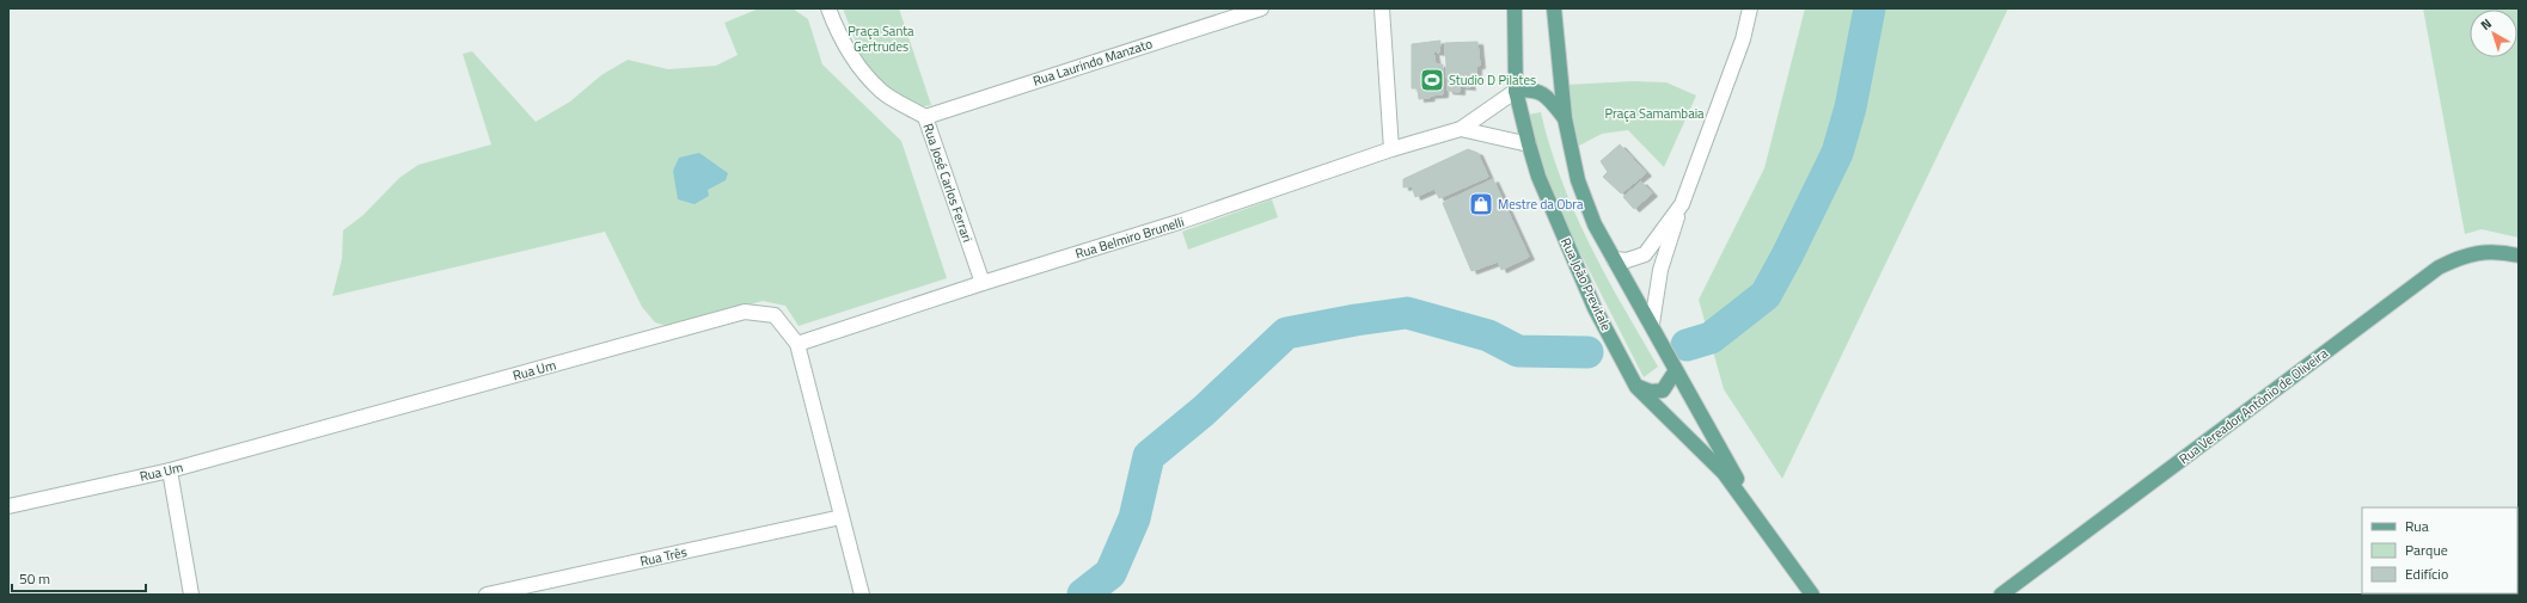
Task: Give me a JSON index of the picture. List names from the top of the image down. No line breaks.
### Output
{"streets":{"main road":["Rua João Previtale","Rua Vereador Antônio de Oliveira"],"street":["Rua Laurindo Manzato","Rua José Carlos Ferrari","Rua Belmiro Brunelli","Rua Um","Rua Três"]},"crossings":[["Rua Laurindo Manzato","Rua José Carlos Ferrari"],["Rua José Carlos Ferrari","Rua Belmiro Brunelli"],["Rua Belmiro Brunelli","Rua João Previtale"],["Rua Belmiro Brunelli","Rua Um"],["Rua Um","Rua Três"]],"parks":["Praça Santa Gertrudes","Praça Samambaia"],"places":{"sports":["Studio D Pilates"],"shop":["Mestre da Obra"]},"legend":["Rua","Parque","Edifício"],"scale_bar":"50 m","north":"top left"}
